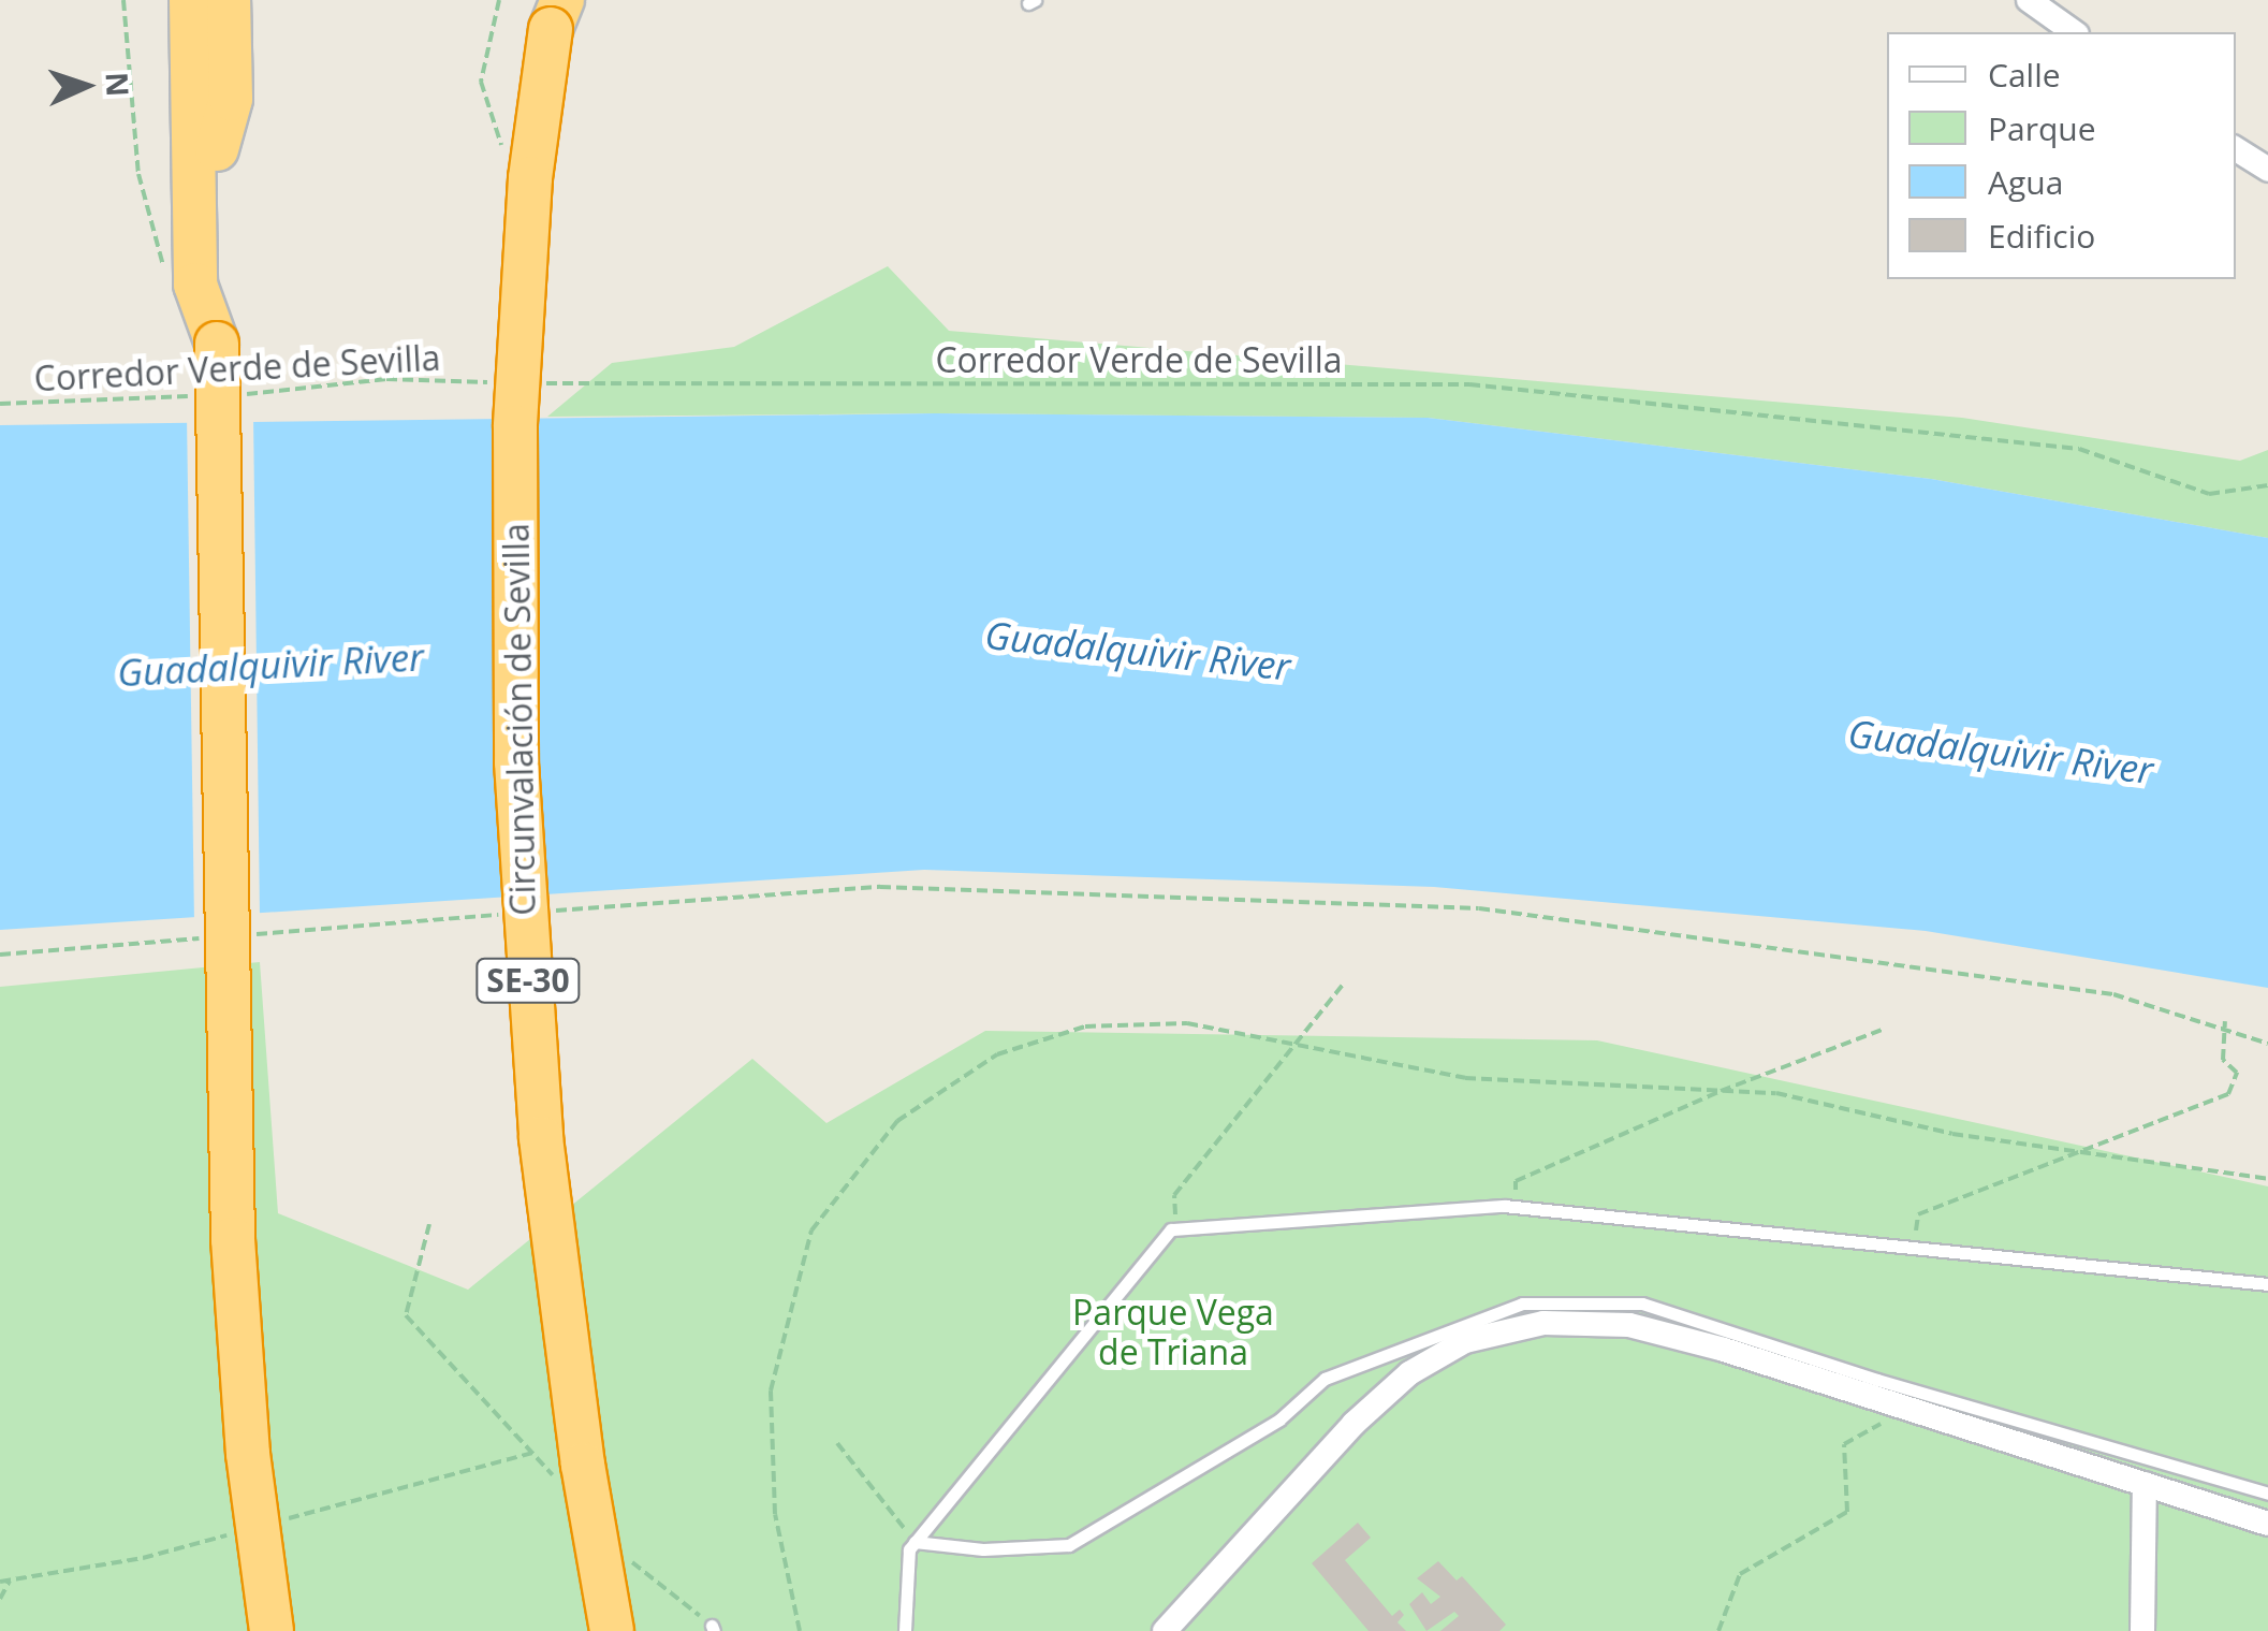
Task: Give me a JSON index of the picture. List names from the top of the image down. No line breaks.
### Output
{"streets":{"highway":["Circunvalación de Sevilla","SE-30"],"path":["Corredor Verde de Sevilla"]},"water":["Guadalquivir River"],"parks":["Parque Vega de Triana"],"legend":["Calle","Parque","Agua","Edificio"],"north":"right"}
